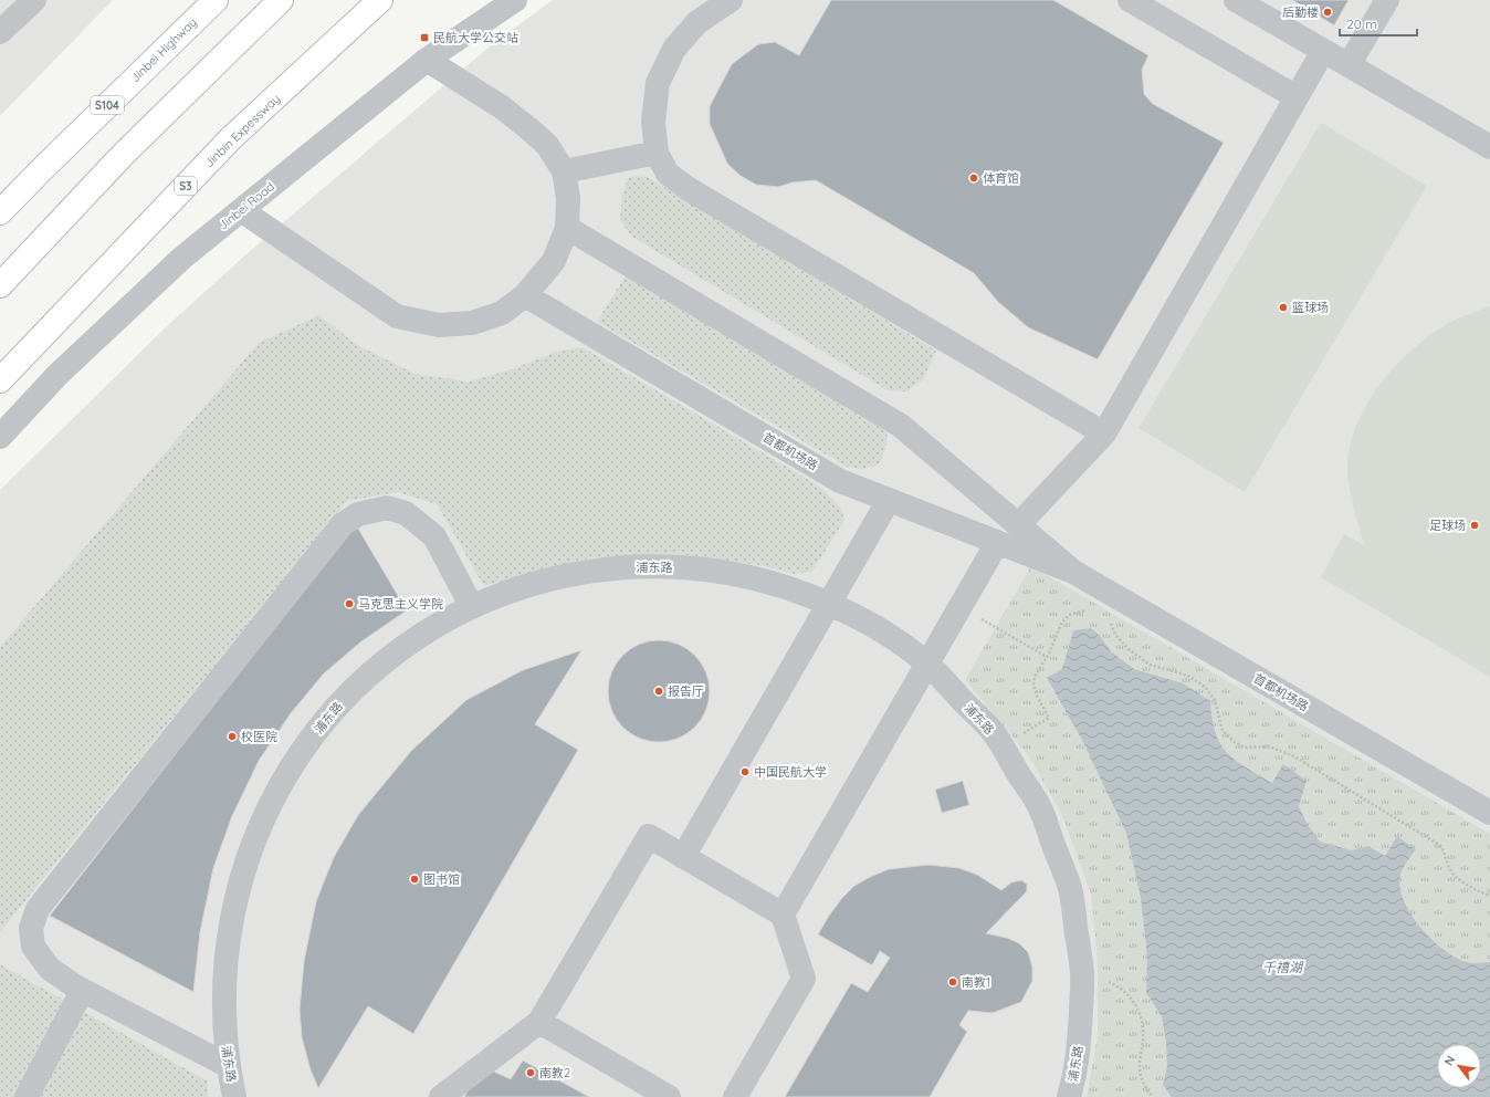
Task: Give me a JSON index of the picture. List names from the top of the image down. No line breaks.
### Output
{"streets":{"main road":["Jinbei Highway","S104","Jinbin Expessway","S3"],"street":["Jinbei Road","首都机场路","浦东路"]},"water":["千禧湖"],"places":{"other":["后勤楼","体育馆","篮球场","足球场","马克思主义学院","报告厅","校医院","中国民航大学","图书馆","南教1","南教2"],"transit":["民航大学公交站"]},"scale_bar":"20 m","north":"top left"}
